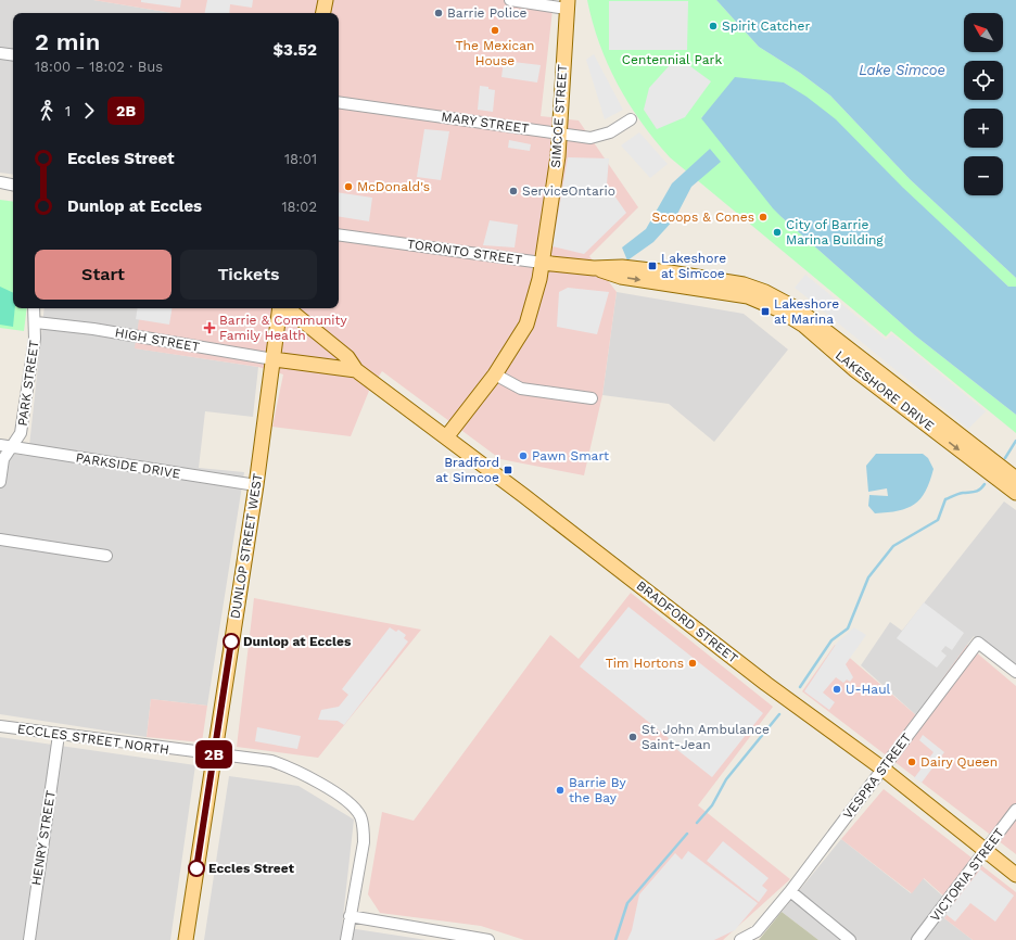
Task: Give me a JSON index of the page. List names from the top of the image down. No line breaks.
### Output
{"streets":{"main road":["SIMCOE STREET","TORONTO STREET","HIGH STREET","LAKESHORE DRIVE","DUNLOP STREET WEST","BRADFORD STREET"],"street":["MARY STREET","PARK STREET","PARKSIDE DRIVE","ECCLES STREET NORTH","VESPRA STREET","HENRY STREET","VICTORIA STREET"]},"crossings":[["SIMCOE STREET","MARY STREET"],["SIMCOE STREET","TORONTO STREET"],["SIMCOE STREET","BRADFORD STREET"],["TORONTO STREET","LAKESHORE DRIVE"],["HIGH STREET","PARK STREET"],["HIGH STREET","DUNLOP STREET WEST"],["HIGH STREET","BRADFORD STREET"],["PARK STREET","PARKSIDE DRIVE"],["PARKSIDE DRIVE","DUNLOP STREET WEST"],["DUNLOP STREET WEST","ECCLES STREET NORTH"],["BRADFORD STREET","VESPRA STREET"],["BRADFORD STREET","VICTORIA STREET"],["ECCLES STREET NORTH","HENRY STREET"]],"water":["Lake Simcoe"],"parks":["Centennial Park"],"places":{"other":["Barrie Police","Spirit Catcher","The Mexican House","McDonald's","ServiceOntario","Scoops & Cones","City of Barrie Marina Building","Pawn Smart","Dunlop at Eccles","Tim Hortons","U-Haul","St. John Ambulance Saint-Jean","Dairy Queen","Barrie By the Bay","Eccles Street"],"transit":["Lakeshore at Simcoe","Lakeshore at Marina","Bradford at Simcoe"],"health":["Barrie & Community Family Health"]},"lines":["bus line 2B"],"north":"top left","page":{"on_map":"2B","map_buttons":["+","−"],"heading":["2 min","18:00 – 18:02 · Bus","$3.52"],"legs":["1","2B"],"list":[{"name":"Eccles Street","value":"18:01"},{"name":"Dunlop at Eccles","value":"18:02"}],"buttons":["Start","Tickets"]}}
